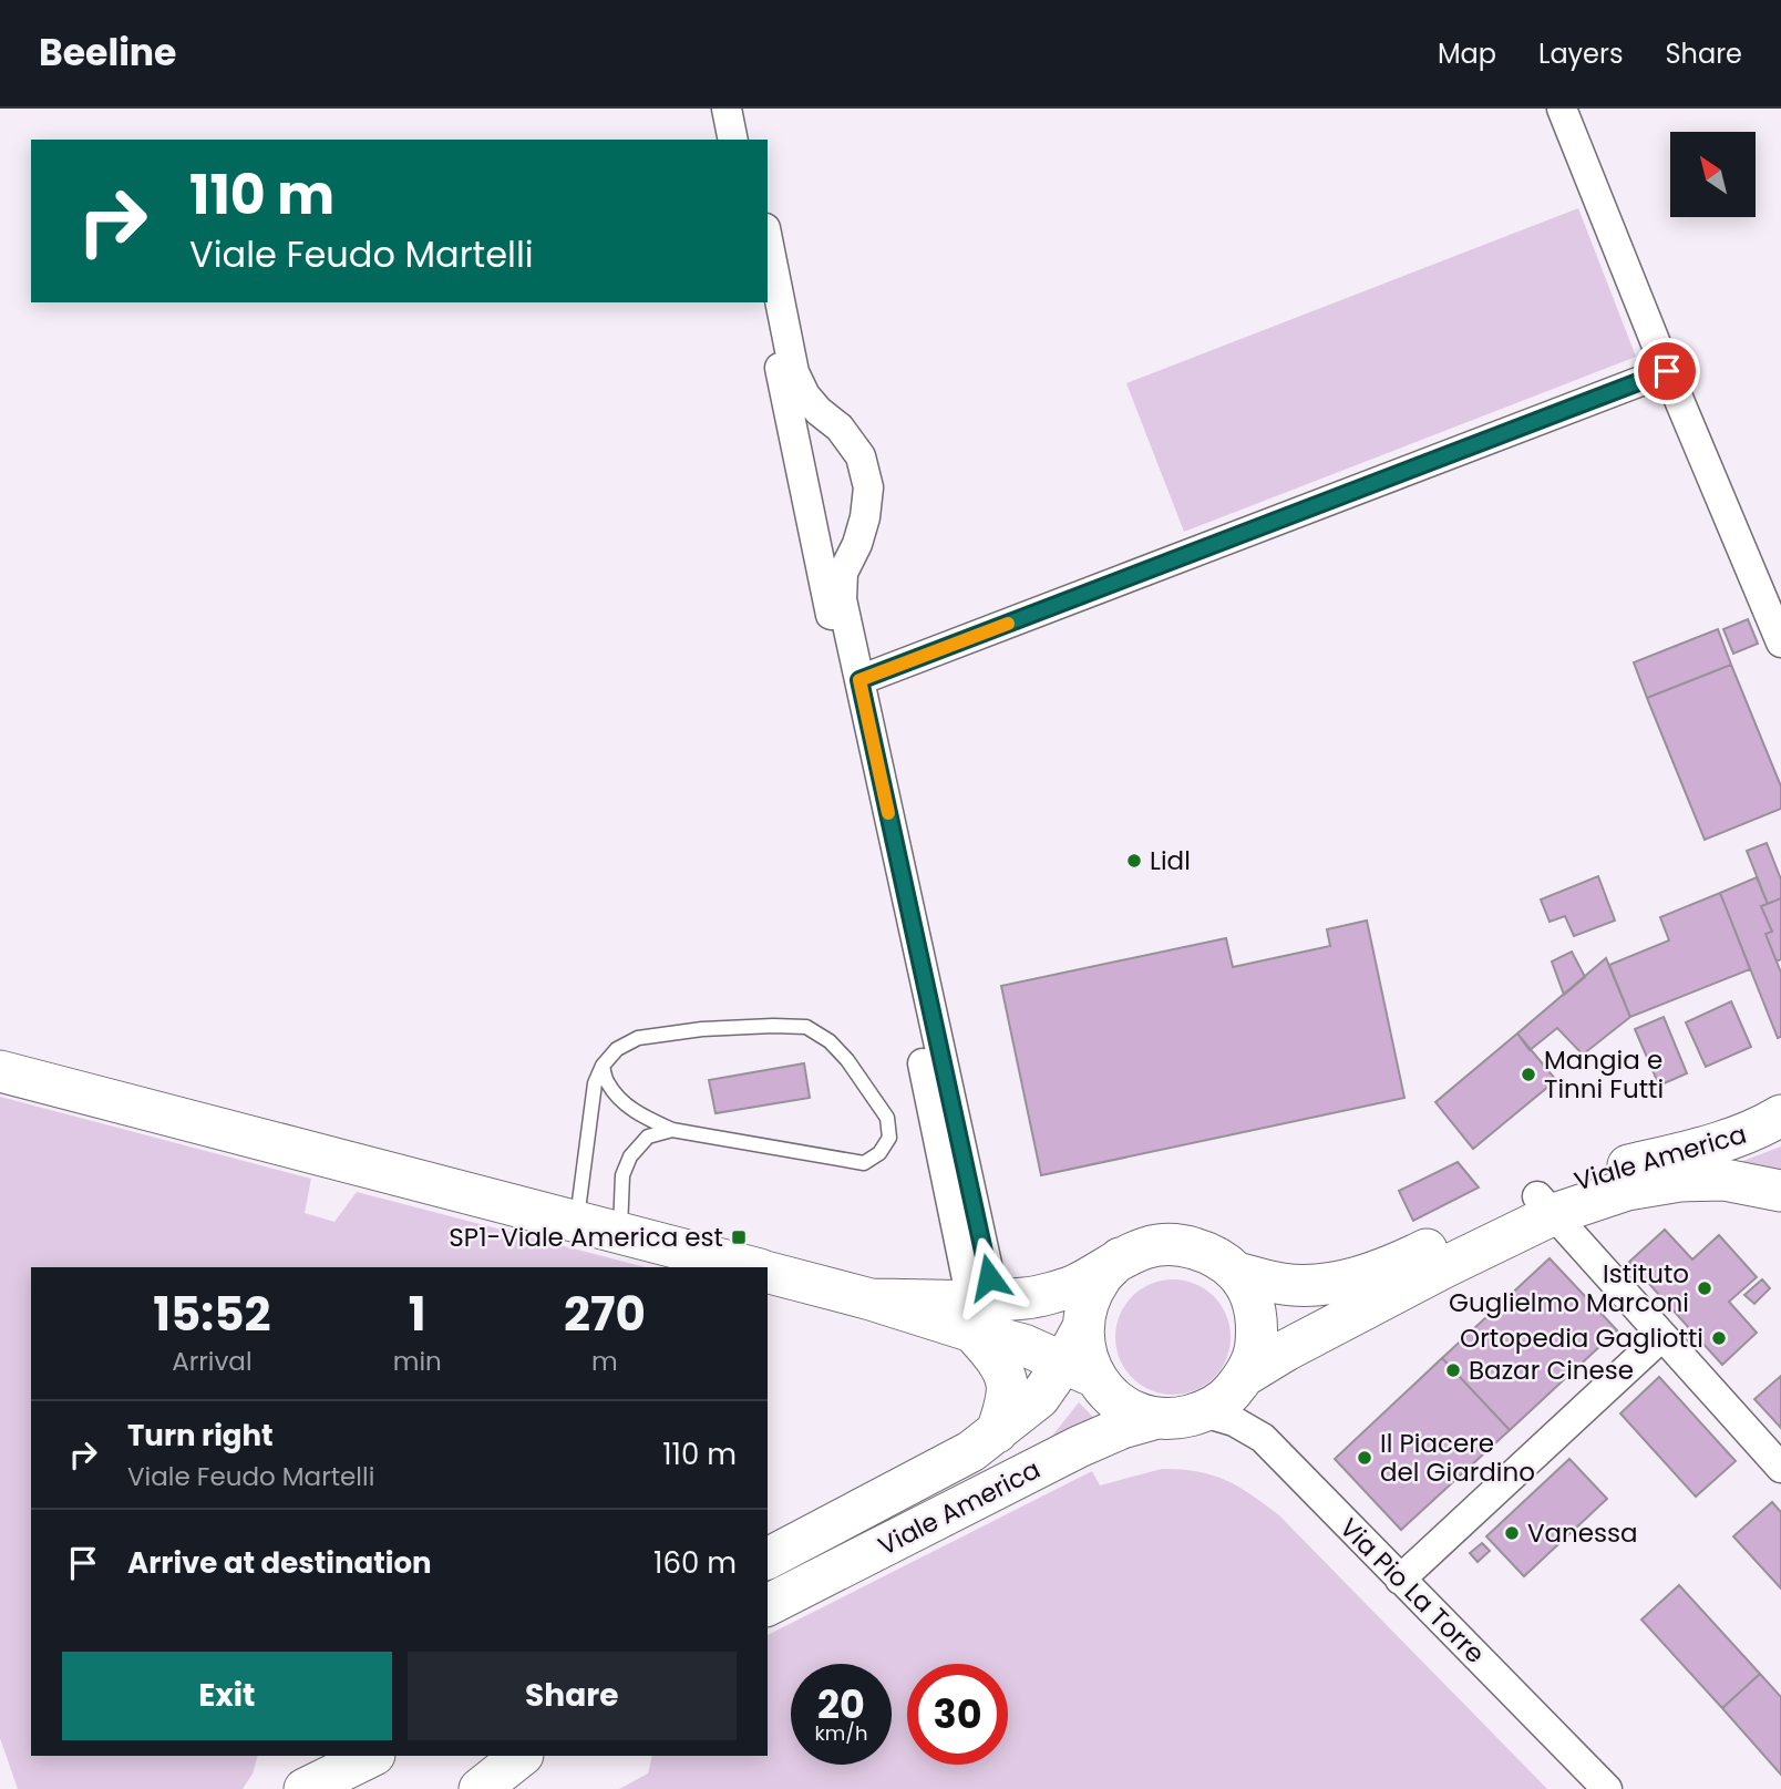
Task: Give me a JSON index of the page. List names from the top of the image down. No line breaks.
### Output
{"streets":{"main road":["Viale America"],"street":["Via Pio La Torre"]},"crossings":[["Viale America","Via Pio La Torre"]],"places":{"other":["Lidl","Mangia e Tinni Futti","Istituto Guglielmo Marconi","Ortopedia Gagliotti","Bazar Cinese","Il Piacere del Giardino","Vanessa"],"transit":["SP1-Viale America est"]},"north":"top left","page":{"header":"Beeline","nav":["Map","Layers","Share"],"turn":["110 m","Viale Feudo Martelli"],"eta":["15:52","Arrival","1","min","270","m"],"list":[{"name":"Turn right","note":"Viale Feudo Martelli","value":"110 m"},{"name":"Arrive at destination","value":"160 m"}],"buttons":["Exit","Share"],"speed":"20 km/h","limit":"30"}}
